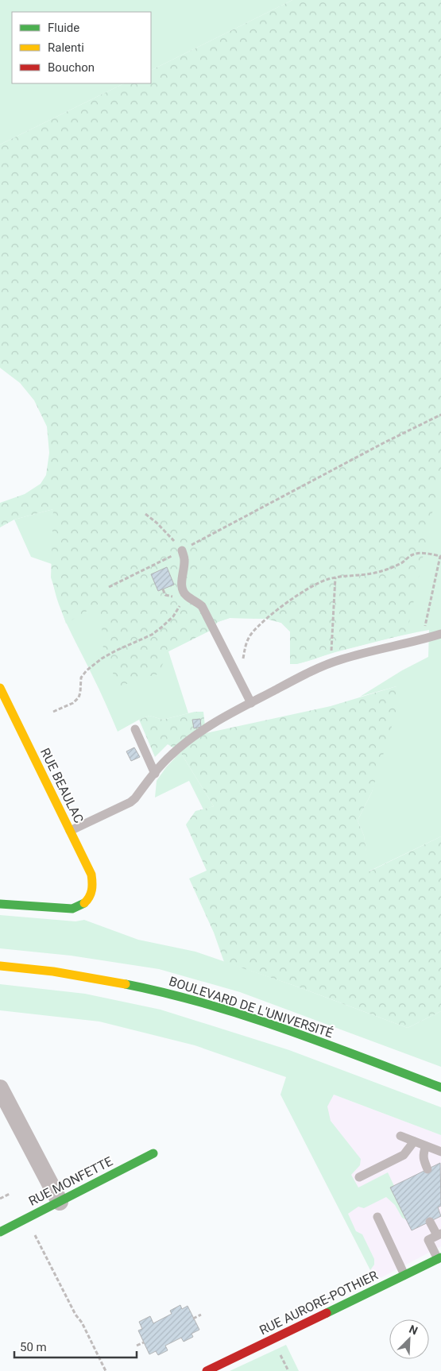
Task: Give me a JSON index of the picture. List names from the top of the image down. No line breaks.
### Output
{"streets":{"street":["RUE BEAULAC","BOULEVARD DE L'UNIVERSITÉ","RUE MONFETTE","RUE AURORE-POTHIER"]},"legend":["Fluide","Ralenti","Bouchon"],"scale_bar":"50 m","north":"top right"}
